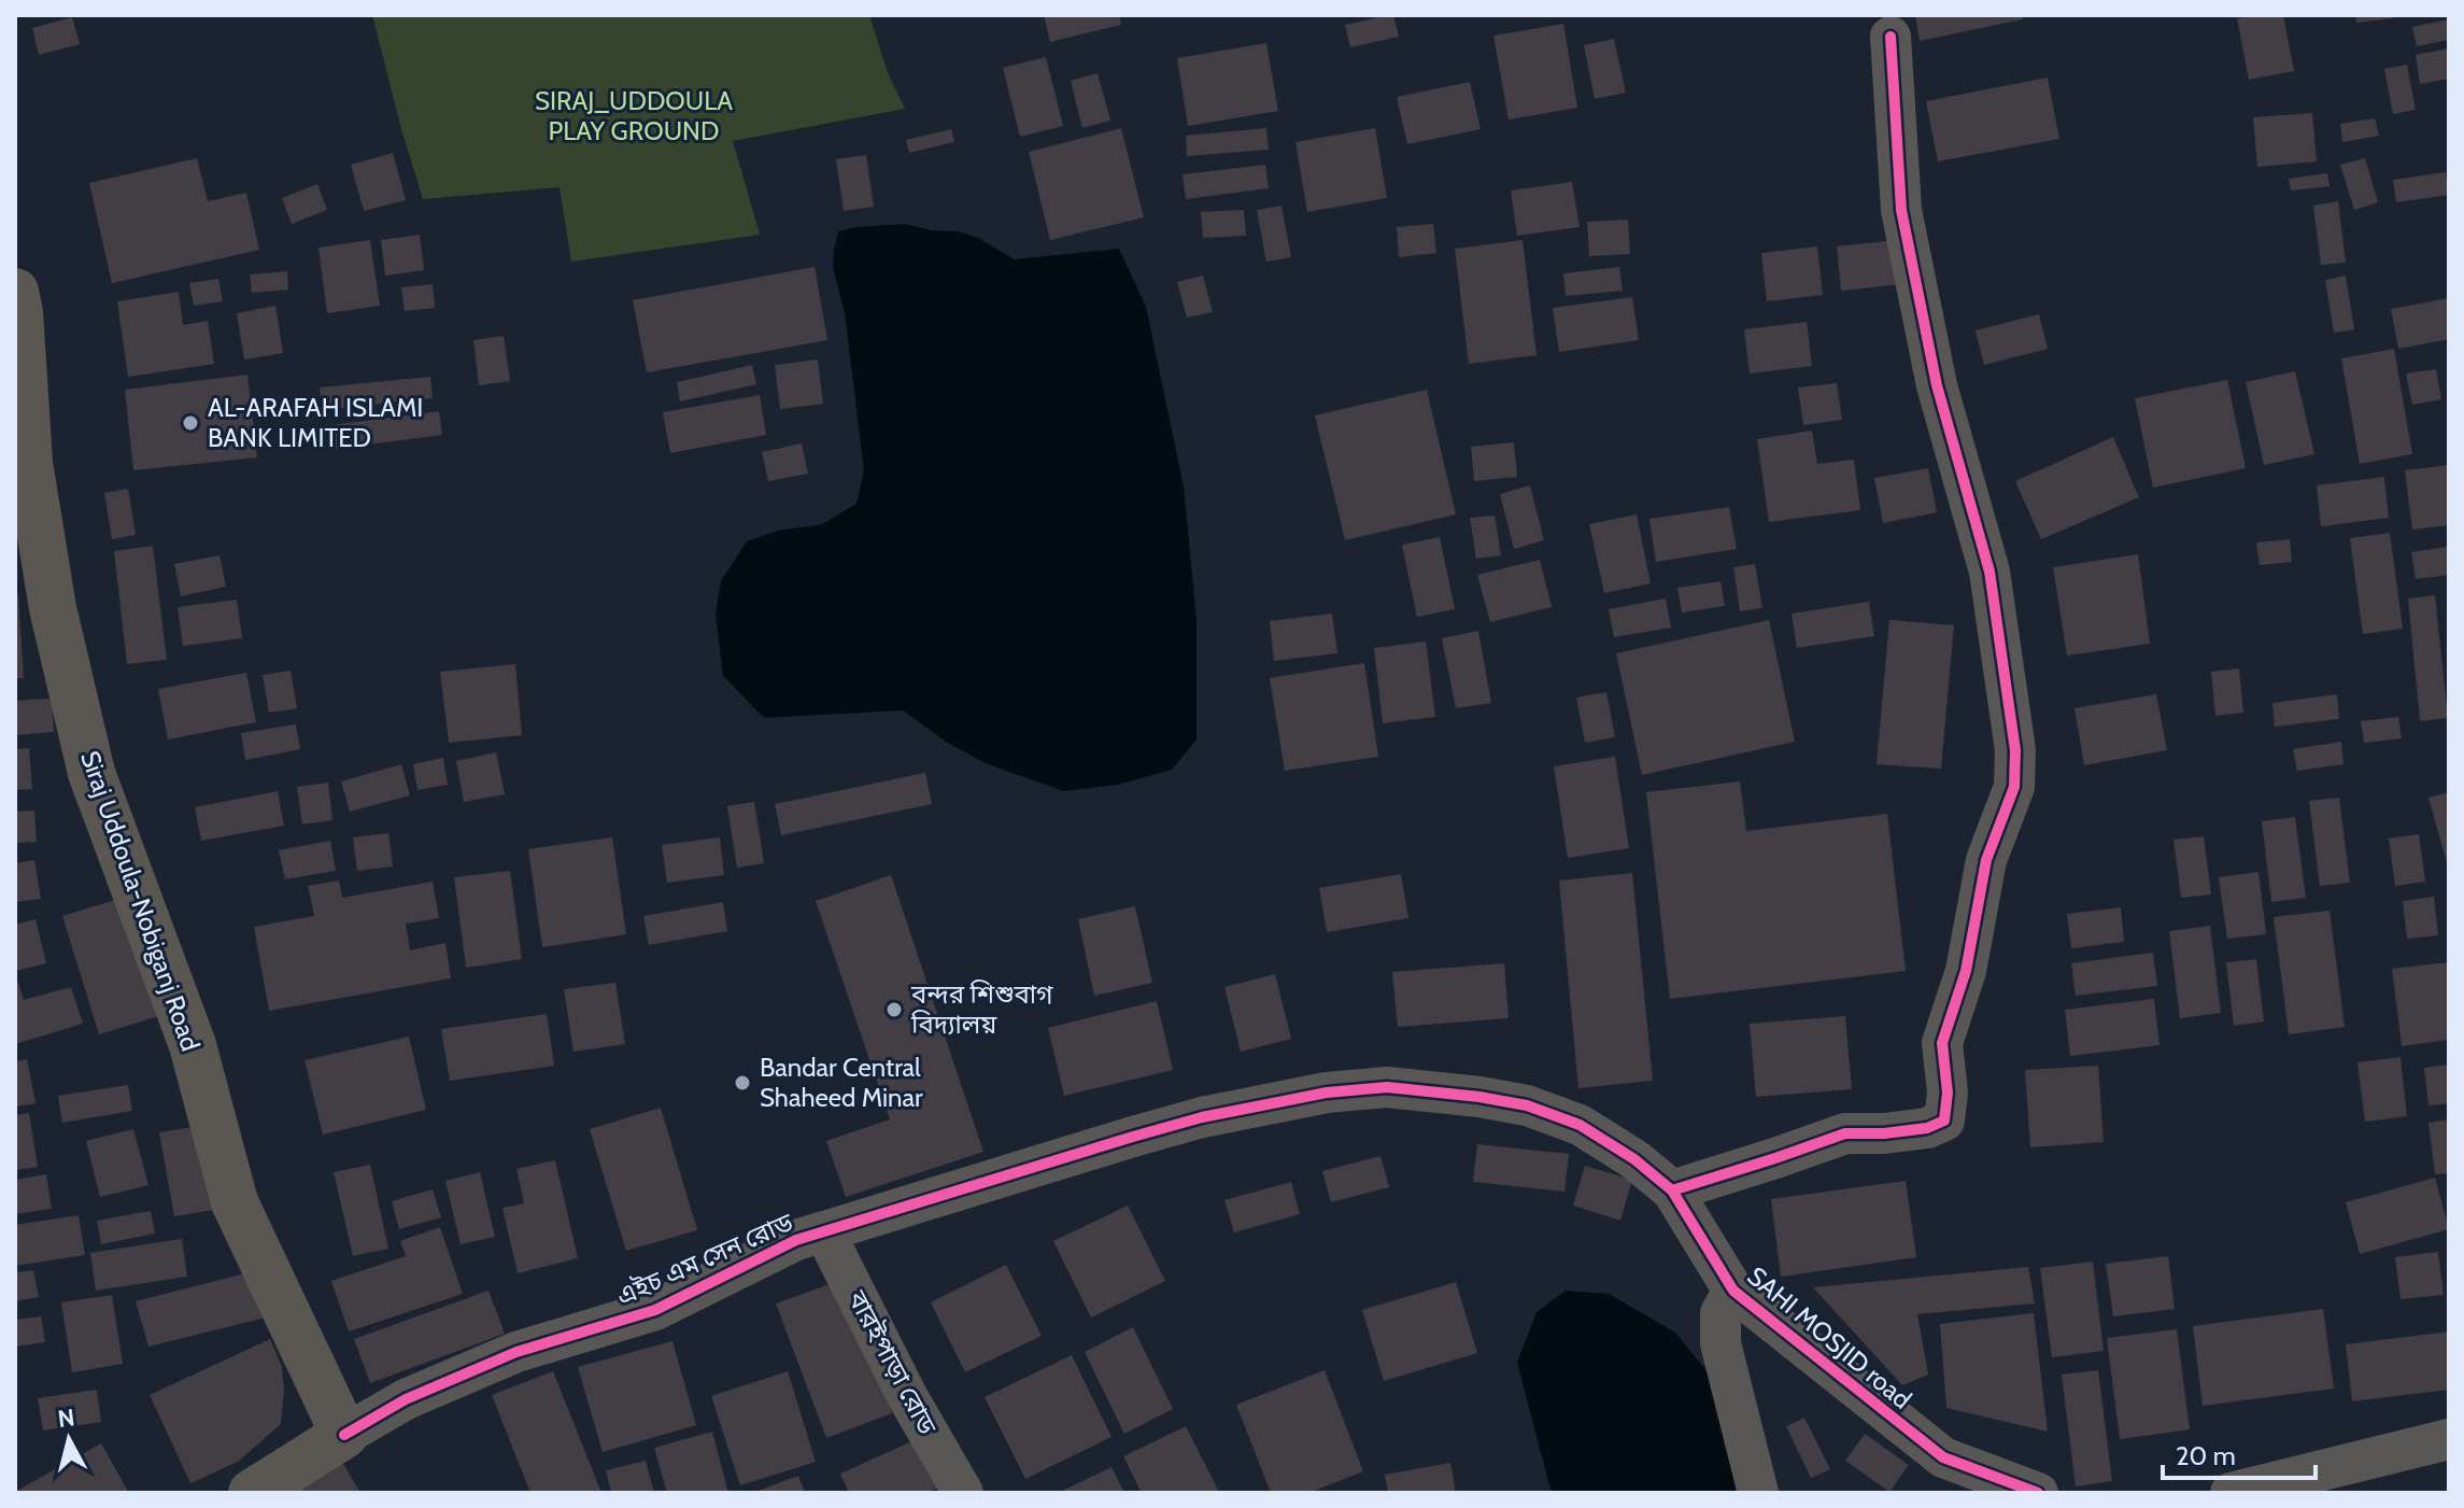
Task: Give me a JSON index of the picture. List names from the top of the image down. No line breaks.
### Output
{"streets":{"main road":["Siraj Uddoula-Nobiganj Road","এইচ এম সেন রোড"],"street":["SAHI MOSJID road","বারইপাড়া রোড"]},"crossings":[["Siraj Uddoula-Nobiganj Road","এইচ এম সেন রোড"],["এইচ এম সেন রোড","SAHI MOSJID road"],["এইচ এম সেন রোড","বারইপাড়া রোড"]],"parks":["SIRAJ_UDDOULA PLAY GROUND"],"places":["AL-ARAFAH ISLAMI BANK LIMITED","বন্দর শিশুবাগ বিদ্যালয়","Bandar Central Shaheed Minar"],"scale_bar":"20 m","north":"top"}
